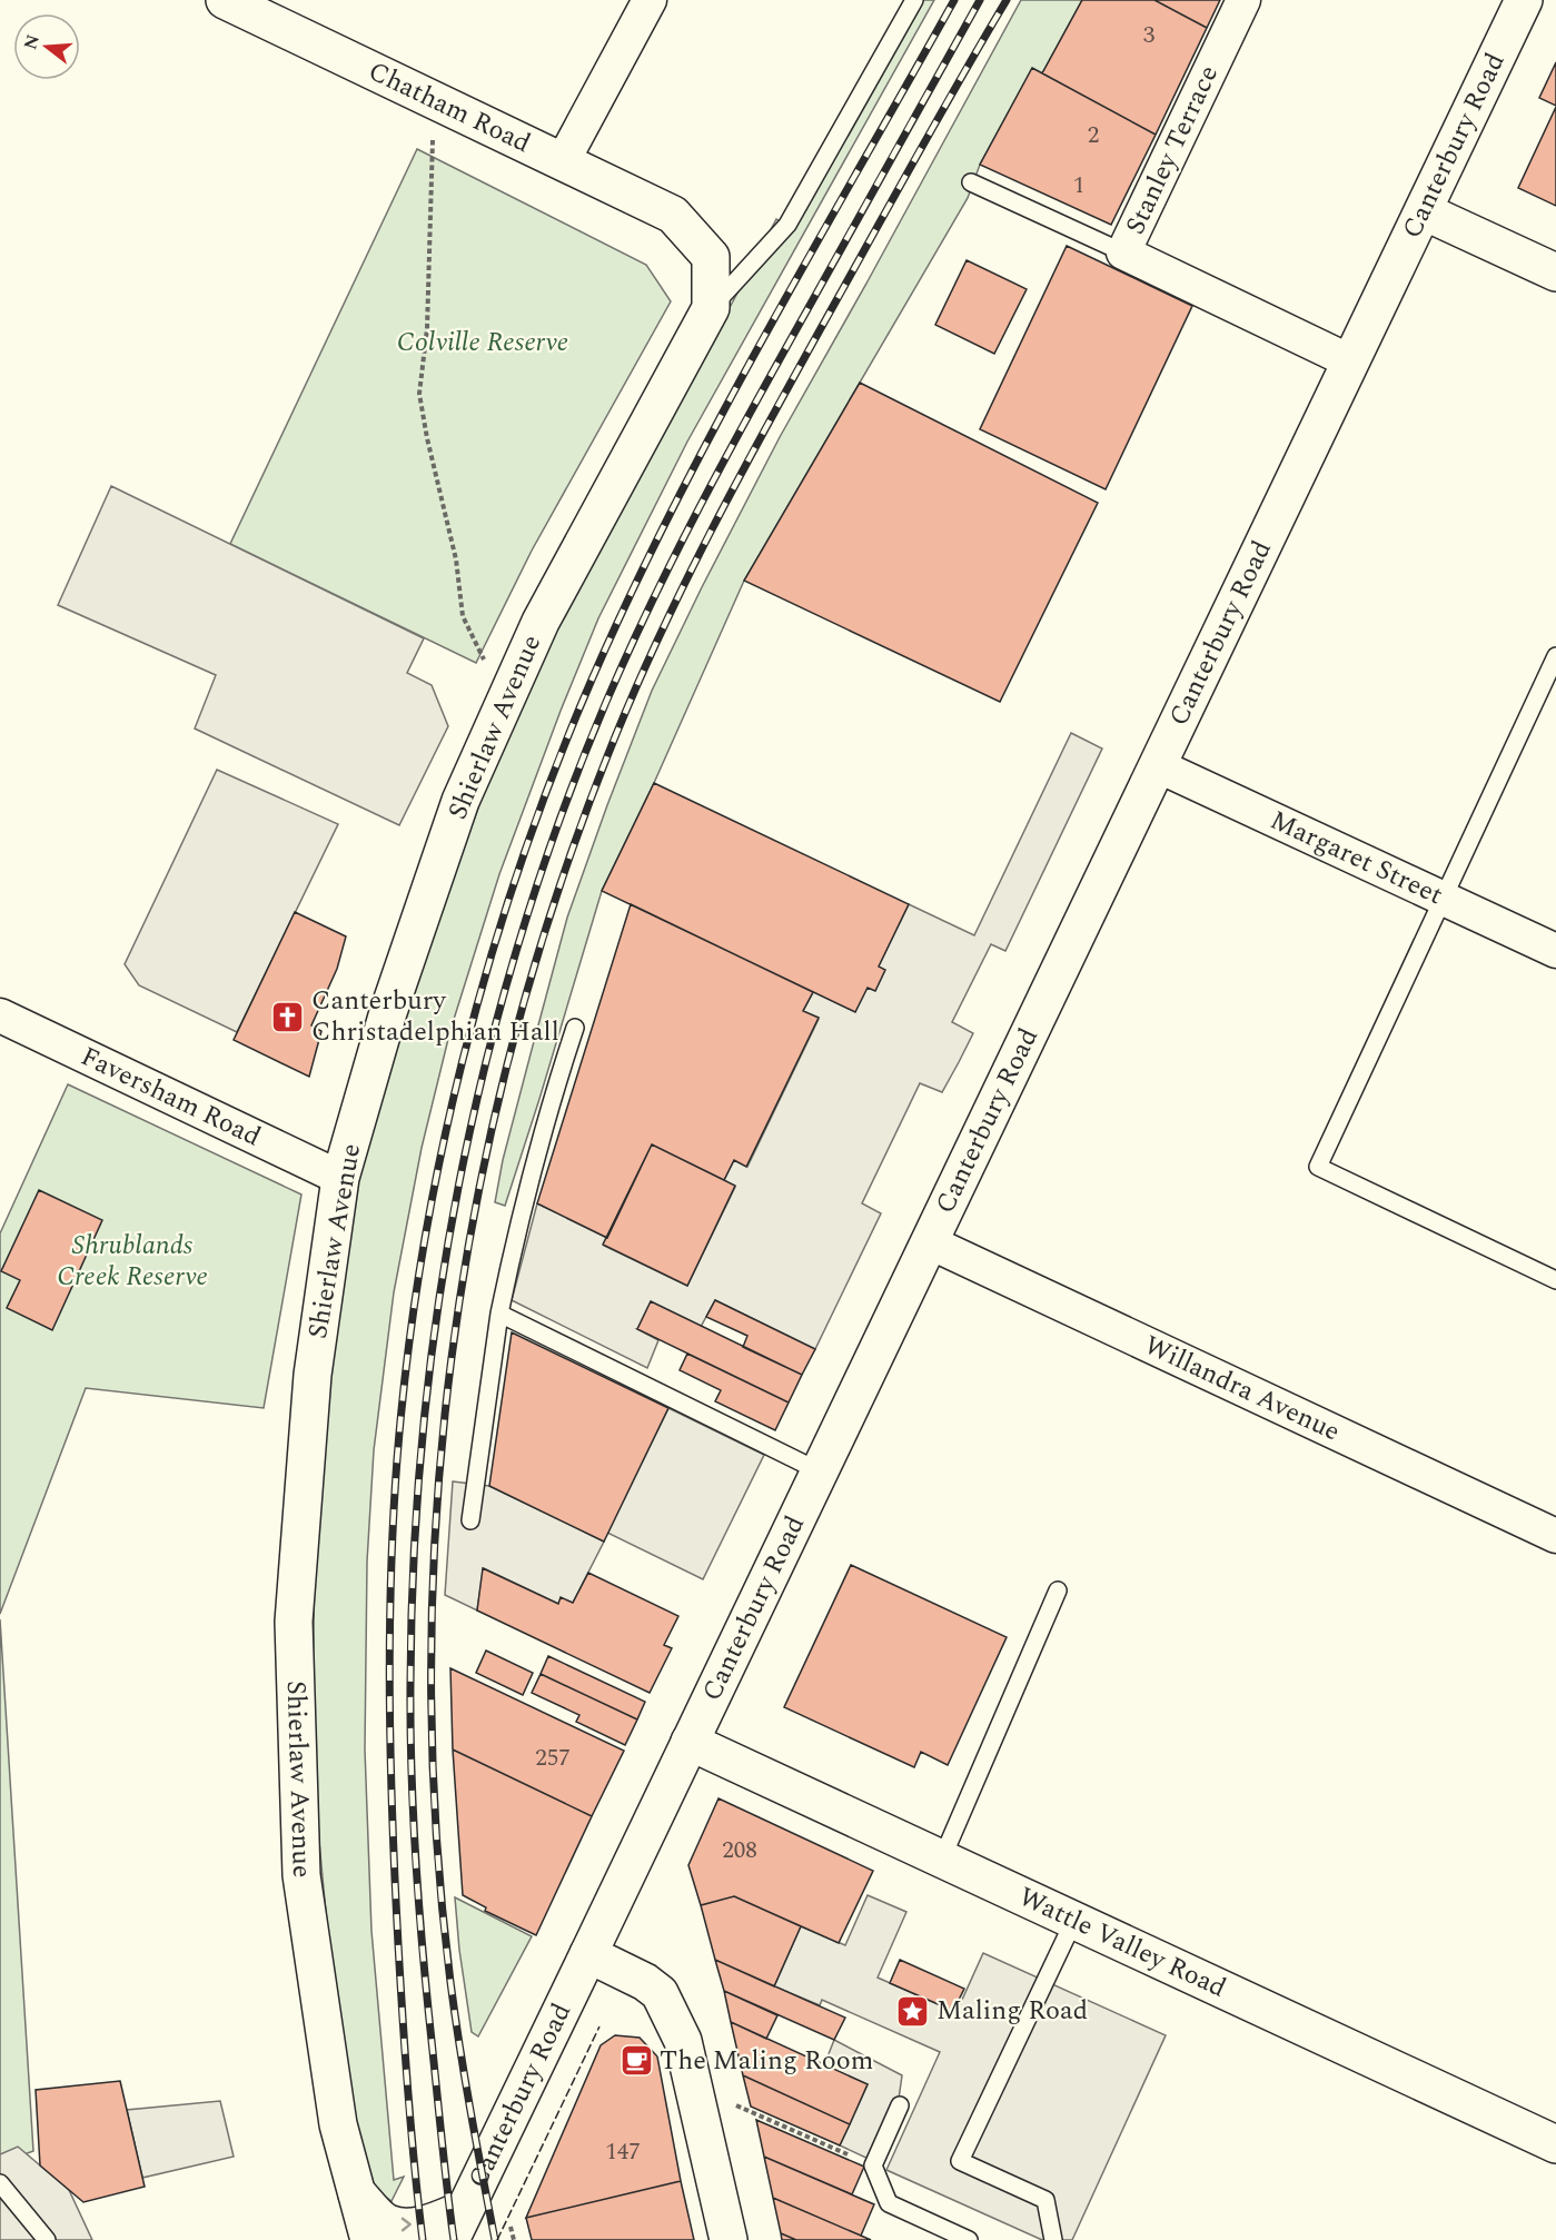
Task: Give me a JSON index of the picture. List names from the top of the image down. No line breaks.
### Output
{"streets":{"street":["Chatham Road","Canterbury Road","Stanley Terrace","Shierlaw Avenue","Margaret Street","Faversham Road","Willandra Avenue","Wattle Valley Road"]},"crossings":[["Chatham Road","Shierlaw Avenue"],["Canterbury Road","Stanley Terrace"],["Canterbury Road","Shierlaw Avenue"],["Canterbury Road","Margaret Street"],["Canterbury Road","Willandra Avenue"],["Canterbury Road","Wattle Valley Road"],["Shierlaw Avenue","Faversham Road"]],"parks":["Colville Reserve","Shrublands Creek Reserve"],"places":{"church":["Canterbury Christadelphian Hall"],"place":["Maling Road"],"cafe":["The Maling Room"]},"house_numbers":["3","2","1","257","208","147"],"north":"left"}
